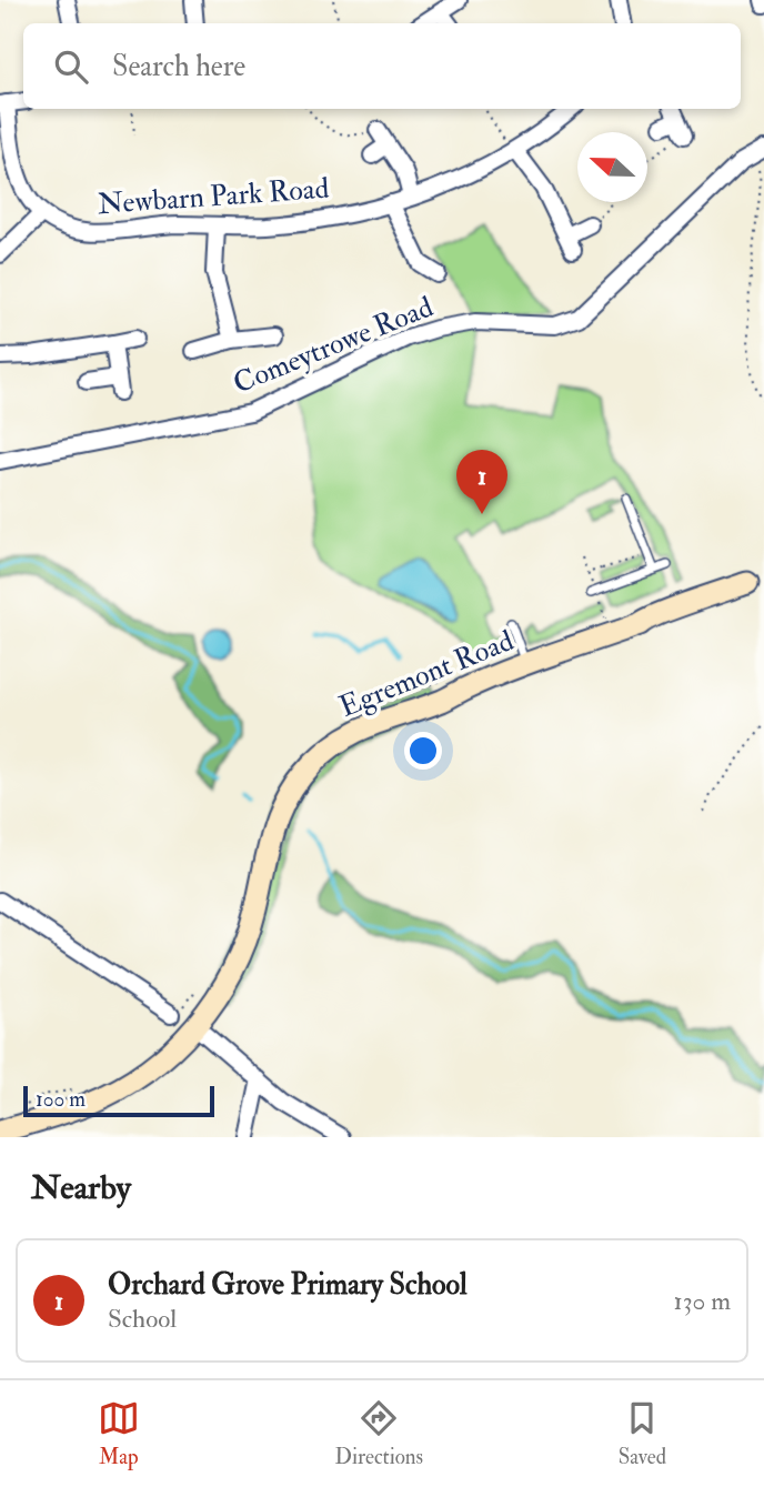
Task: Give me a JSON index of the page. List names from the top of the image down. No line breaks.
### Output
{"streets":{"street":["Newbarn Park Road","Comeytrowe Road","Egremont Road"]},"scale_bar":"100 m","north":"left","page":{"search":"Search here","pins":"1","scale":"100 m","heading":"Nearby","list":[{"mark":"1","name":"Orchard Grove Primary School","note":"School","value":"130 m"}],"nav":["Map","Directions","Saved"]}}
